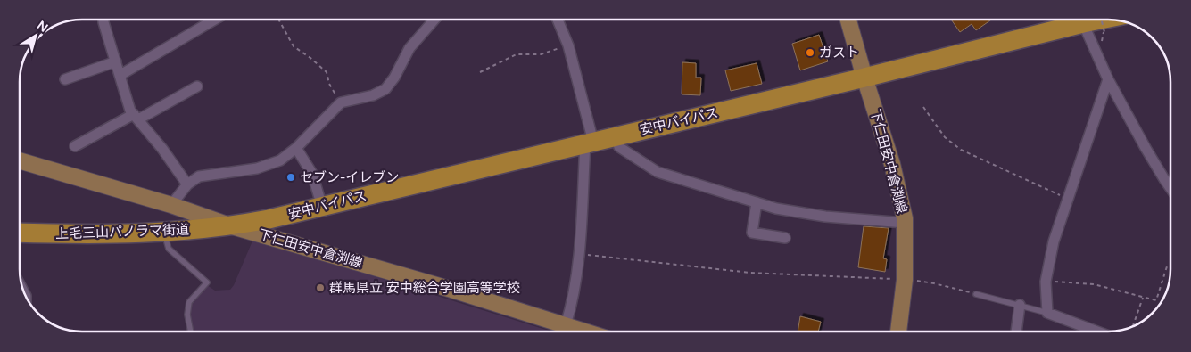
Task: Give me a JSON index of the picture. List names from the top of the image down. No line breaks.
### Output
{"streets":{"highway":["安中バイパス","上毛三山パノラマ街道"],"main road":["下仁田安中倉渕線"]},"crossings":[["安中バイパス","下仁田安中倉渕線"],["安中バイパス","上毛三山パノラマ街道"],["下仁田安中倉渕線","上毛三山パノラマ街道"]],"places":["ガスト","セブン-イレブン","群馬県立 安中総合学園高等学校"],"north":"top right"}
